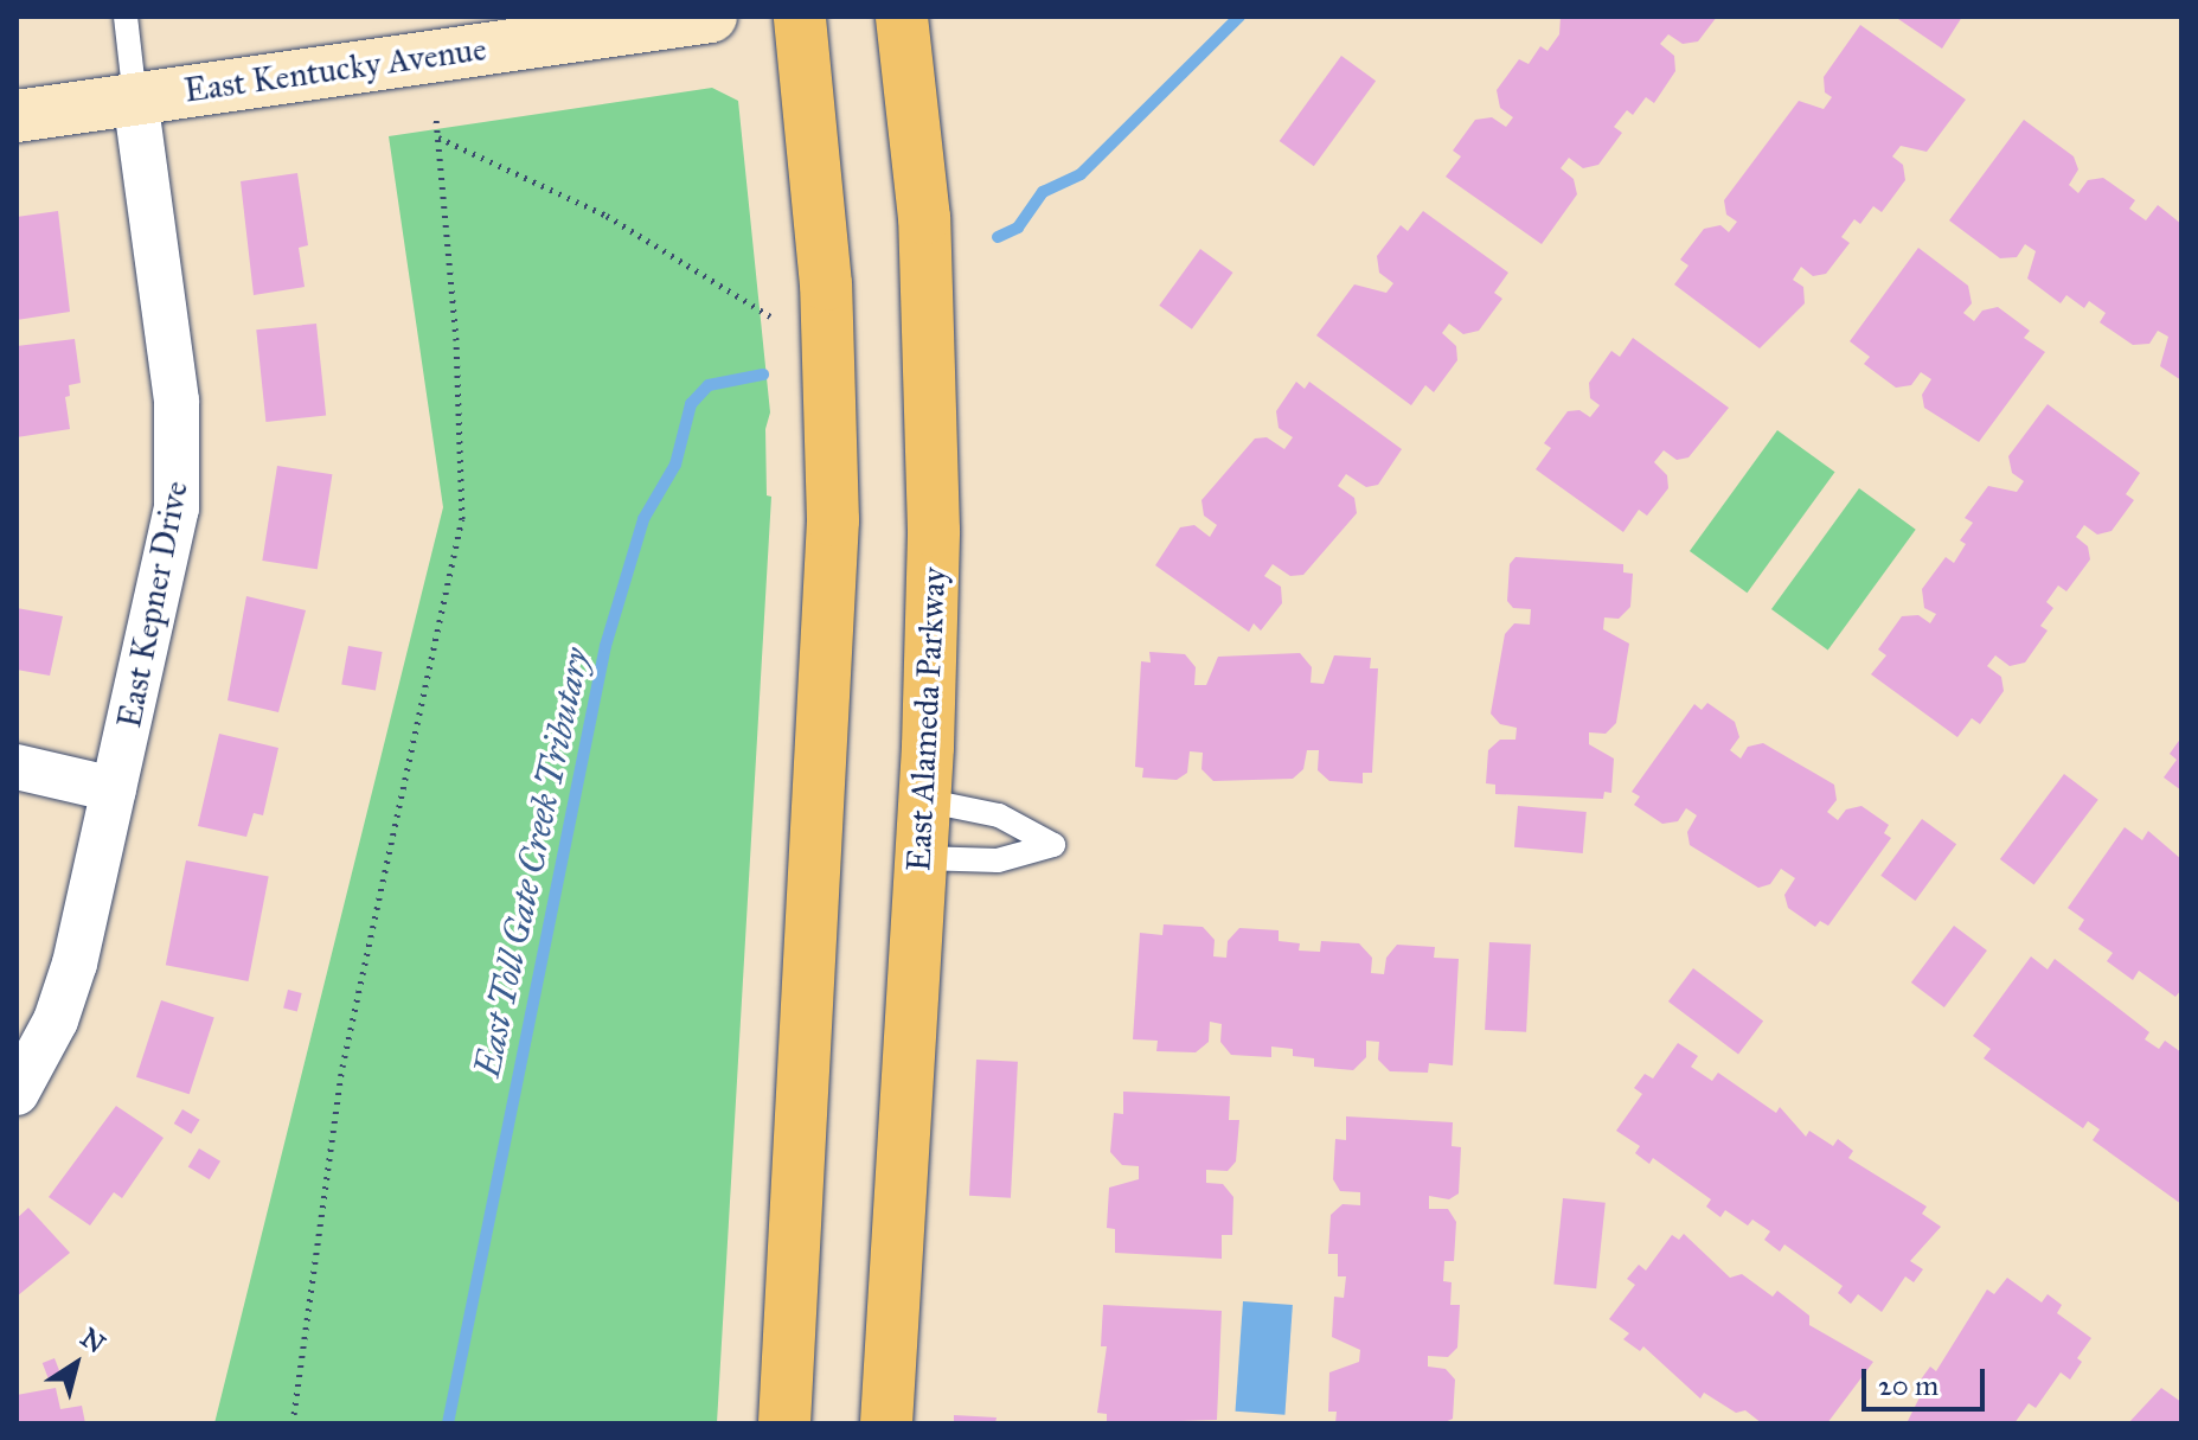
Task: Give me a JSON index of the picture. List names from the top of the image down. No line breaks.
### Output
{"streets":{"main road":["East Alameda Parkway"],"street":["East Kentucky Avenue","East Kepner Drive"]},"crossings":[["East Kentucky Avenue","East Kepner Drive"]],"water":["East Toll Gate Creek Tributary"],"scale_bar":"20 m","north":"top right"}
